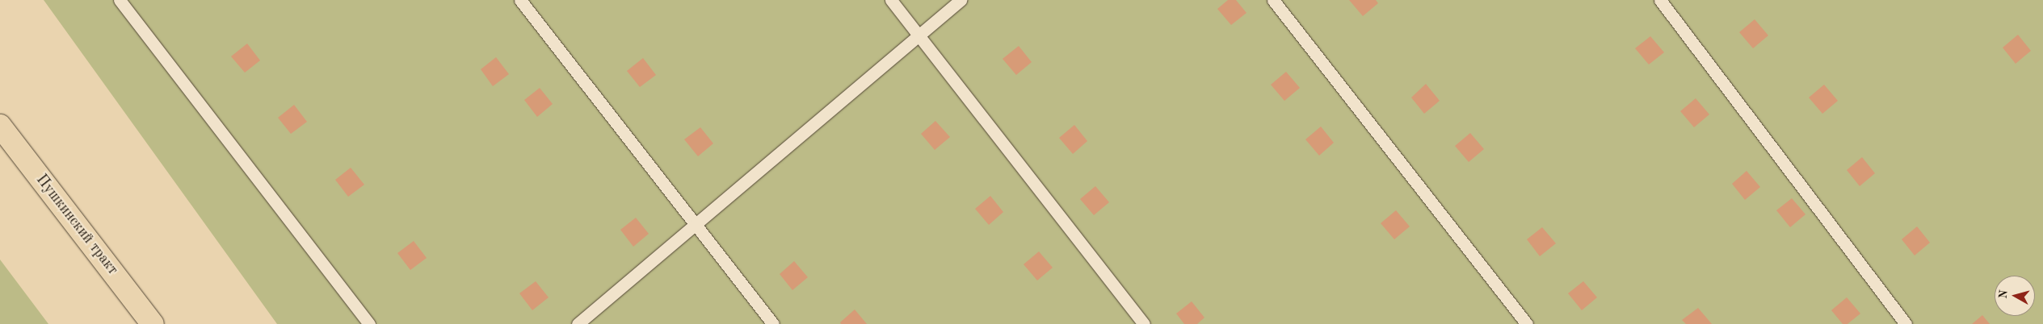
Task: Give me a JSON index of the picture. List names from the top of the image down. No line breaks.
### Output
{"streets":{"main road":["Пушкинский тракт"]},"north":"left"}
